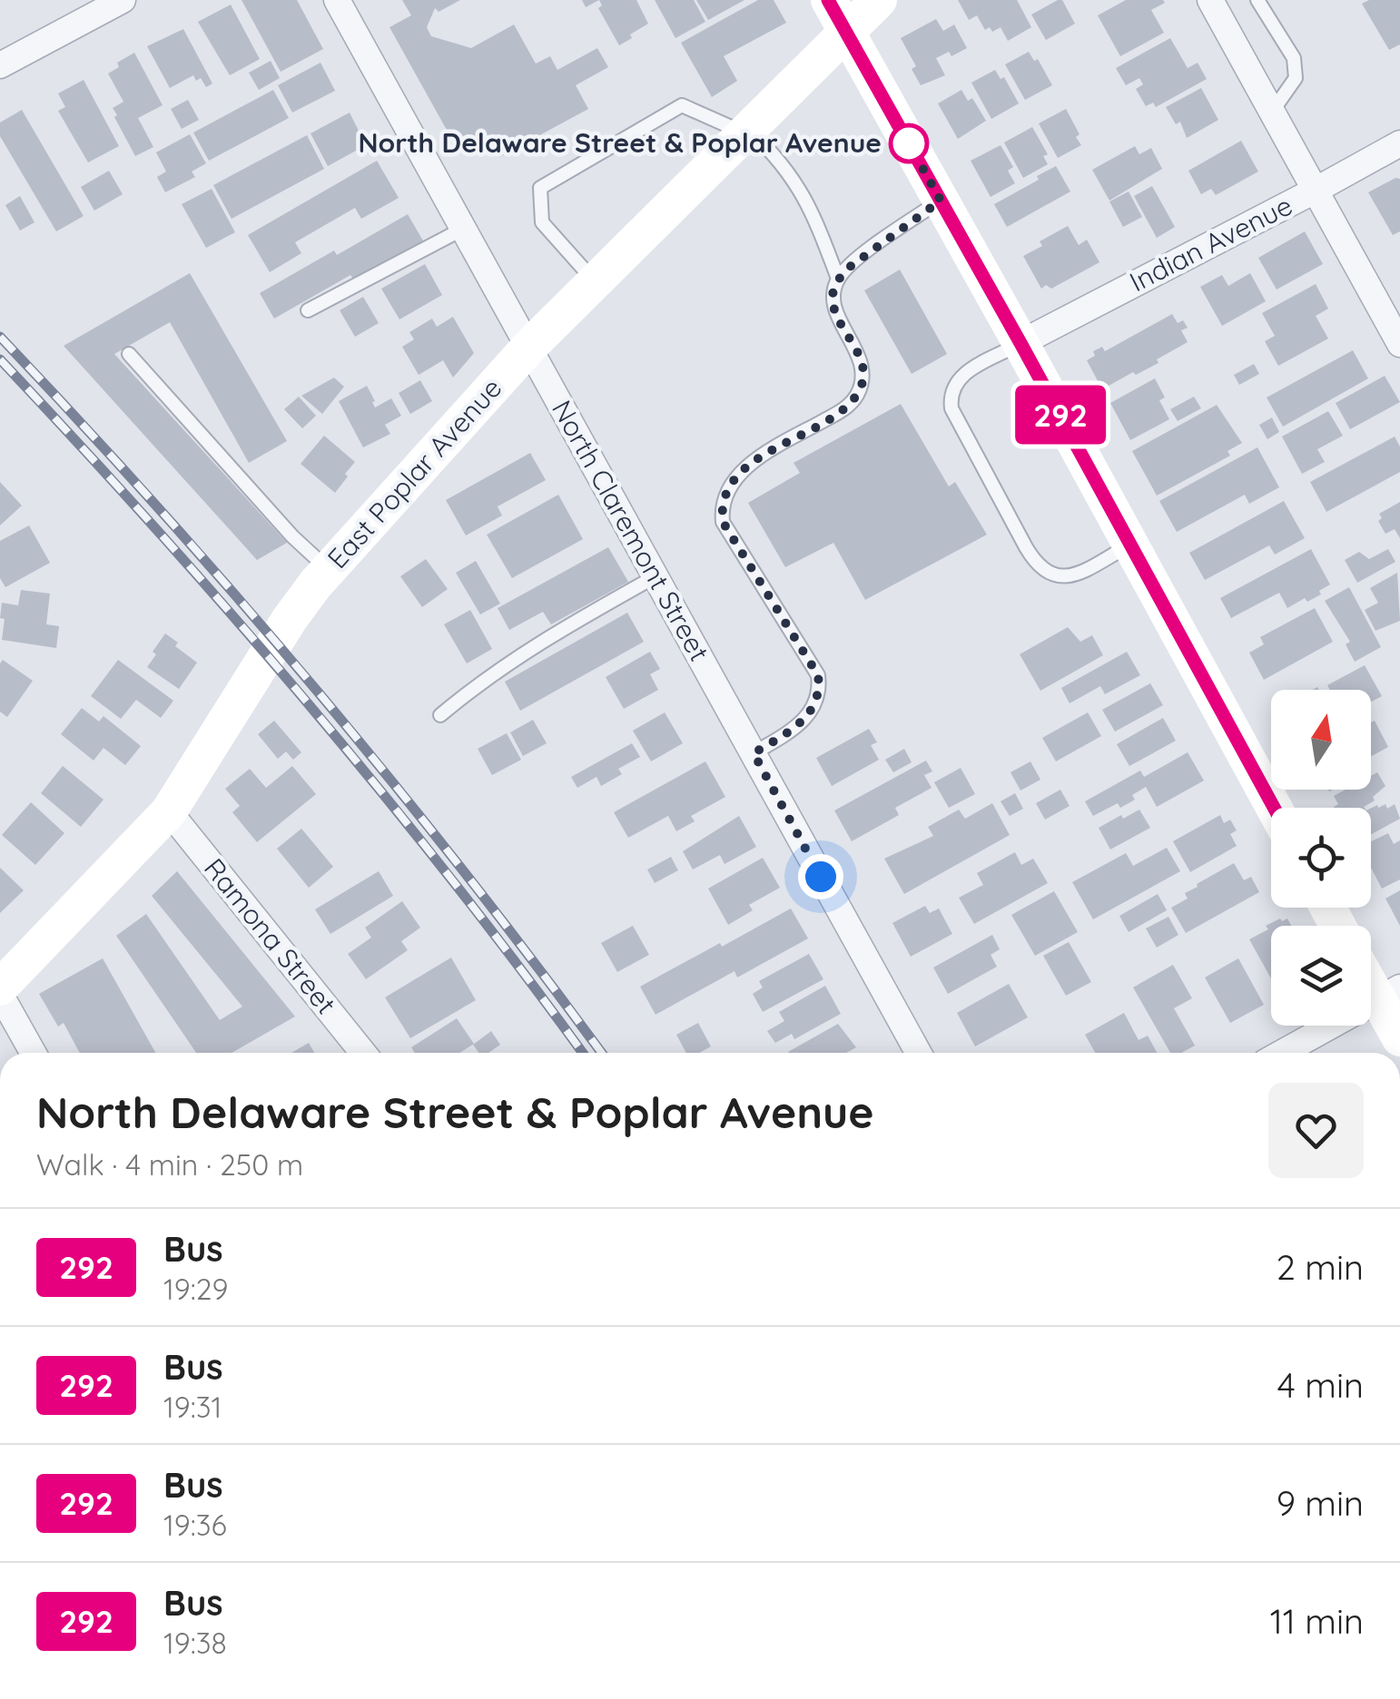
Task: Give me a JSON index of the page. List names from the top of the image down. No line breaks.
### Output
{"streets":{"main road":["East Poplar Avenue"],"street":["Indian Avenue","North Claremont Street","Ramona Street"]},"crossings":[["East Poplar Avenue","North Claremont Street"],["East Poplar Avenue","Ramona Street"]],"places":["North Delaware Street & Poplar Avenue"],"lines":["bus line 292"],"north":"top","page":{"on_map":"292","heading":["North Delaware Street & Poplar Avenue","Walk · 4 min · 250 m"],"list":[{"mark":"292","name":"Bus","note":"19:29","value":"2 min"},{"mark":"292","name":"Bus","note":"19:31","value":"4 min"},{"mark":"292","name":"Bus","note":"19:36","value":"9 min"},{"mark":"292","name":"Bus","note":"19:38","value":"11 min"}]}}
